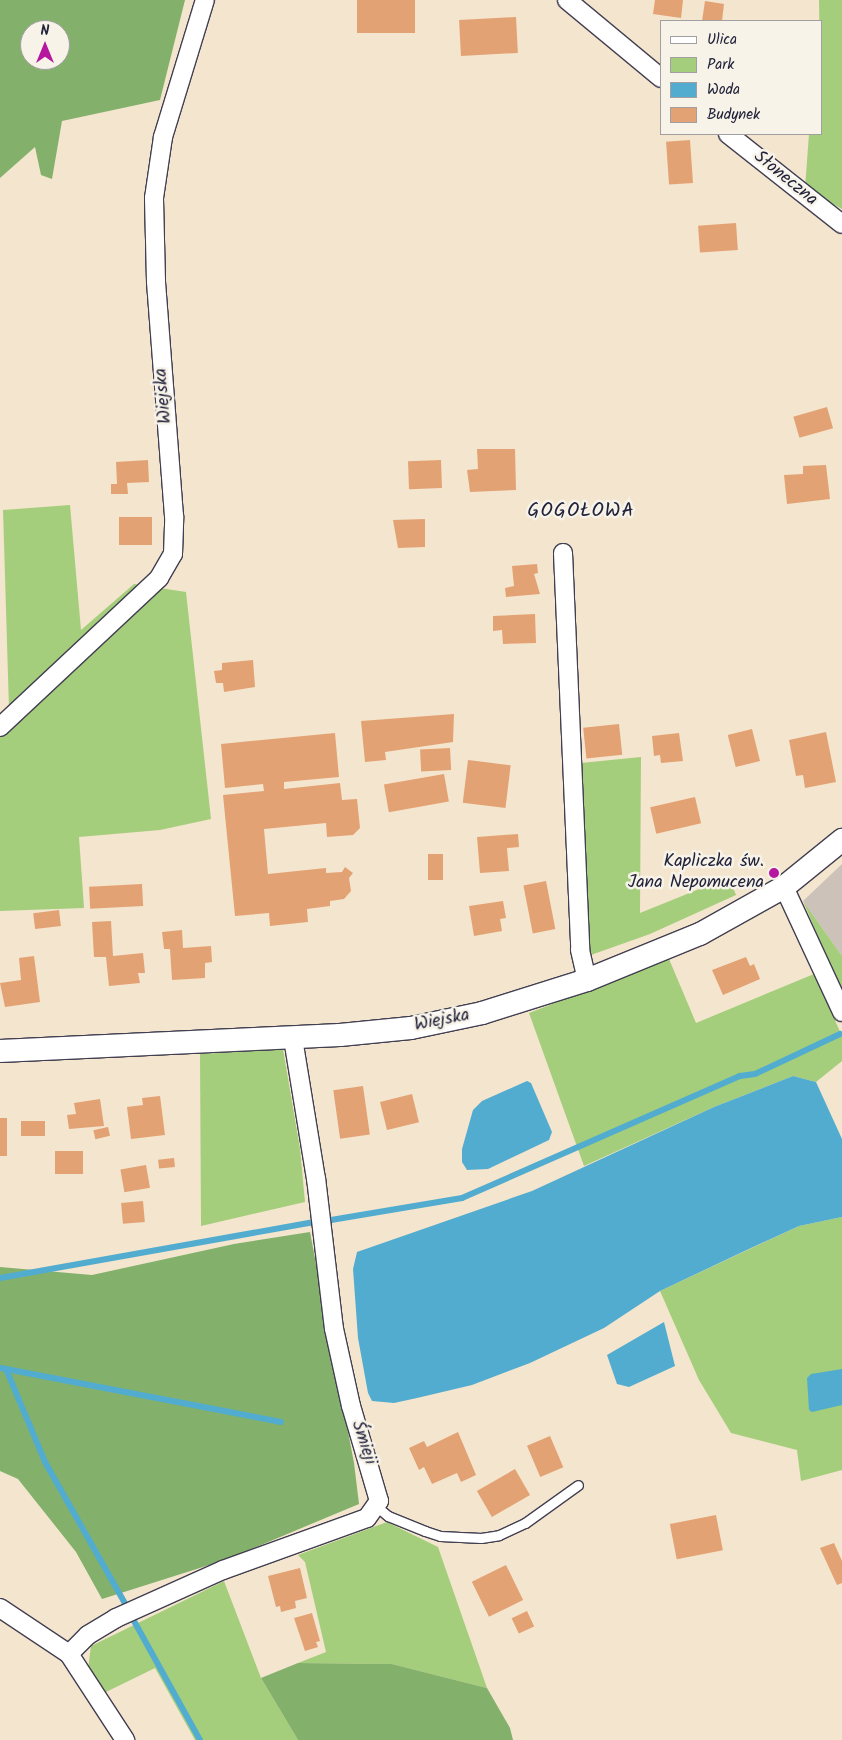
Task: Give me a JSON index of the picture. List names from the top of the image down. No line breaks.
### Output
{"streets":{"street":["Słoneczna","Wiejska","Śmieji"]},"crossings":[["Wiejska","Śmieji"]],"districts":["GOGOŁOWA"],"places":["Kapliczka św. Jana Nepomucena"],"legend":["Ulica","Park","Woda","Budynek"],"north":"top"}
